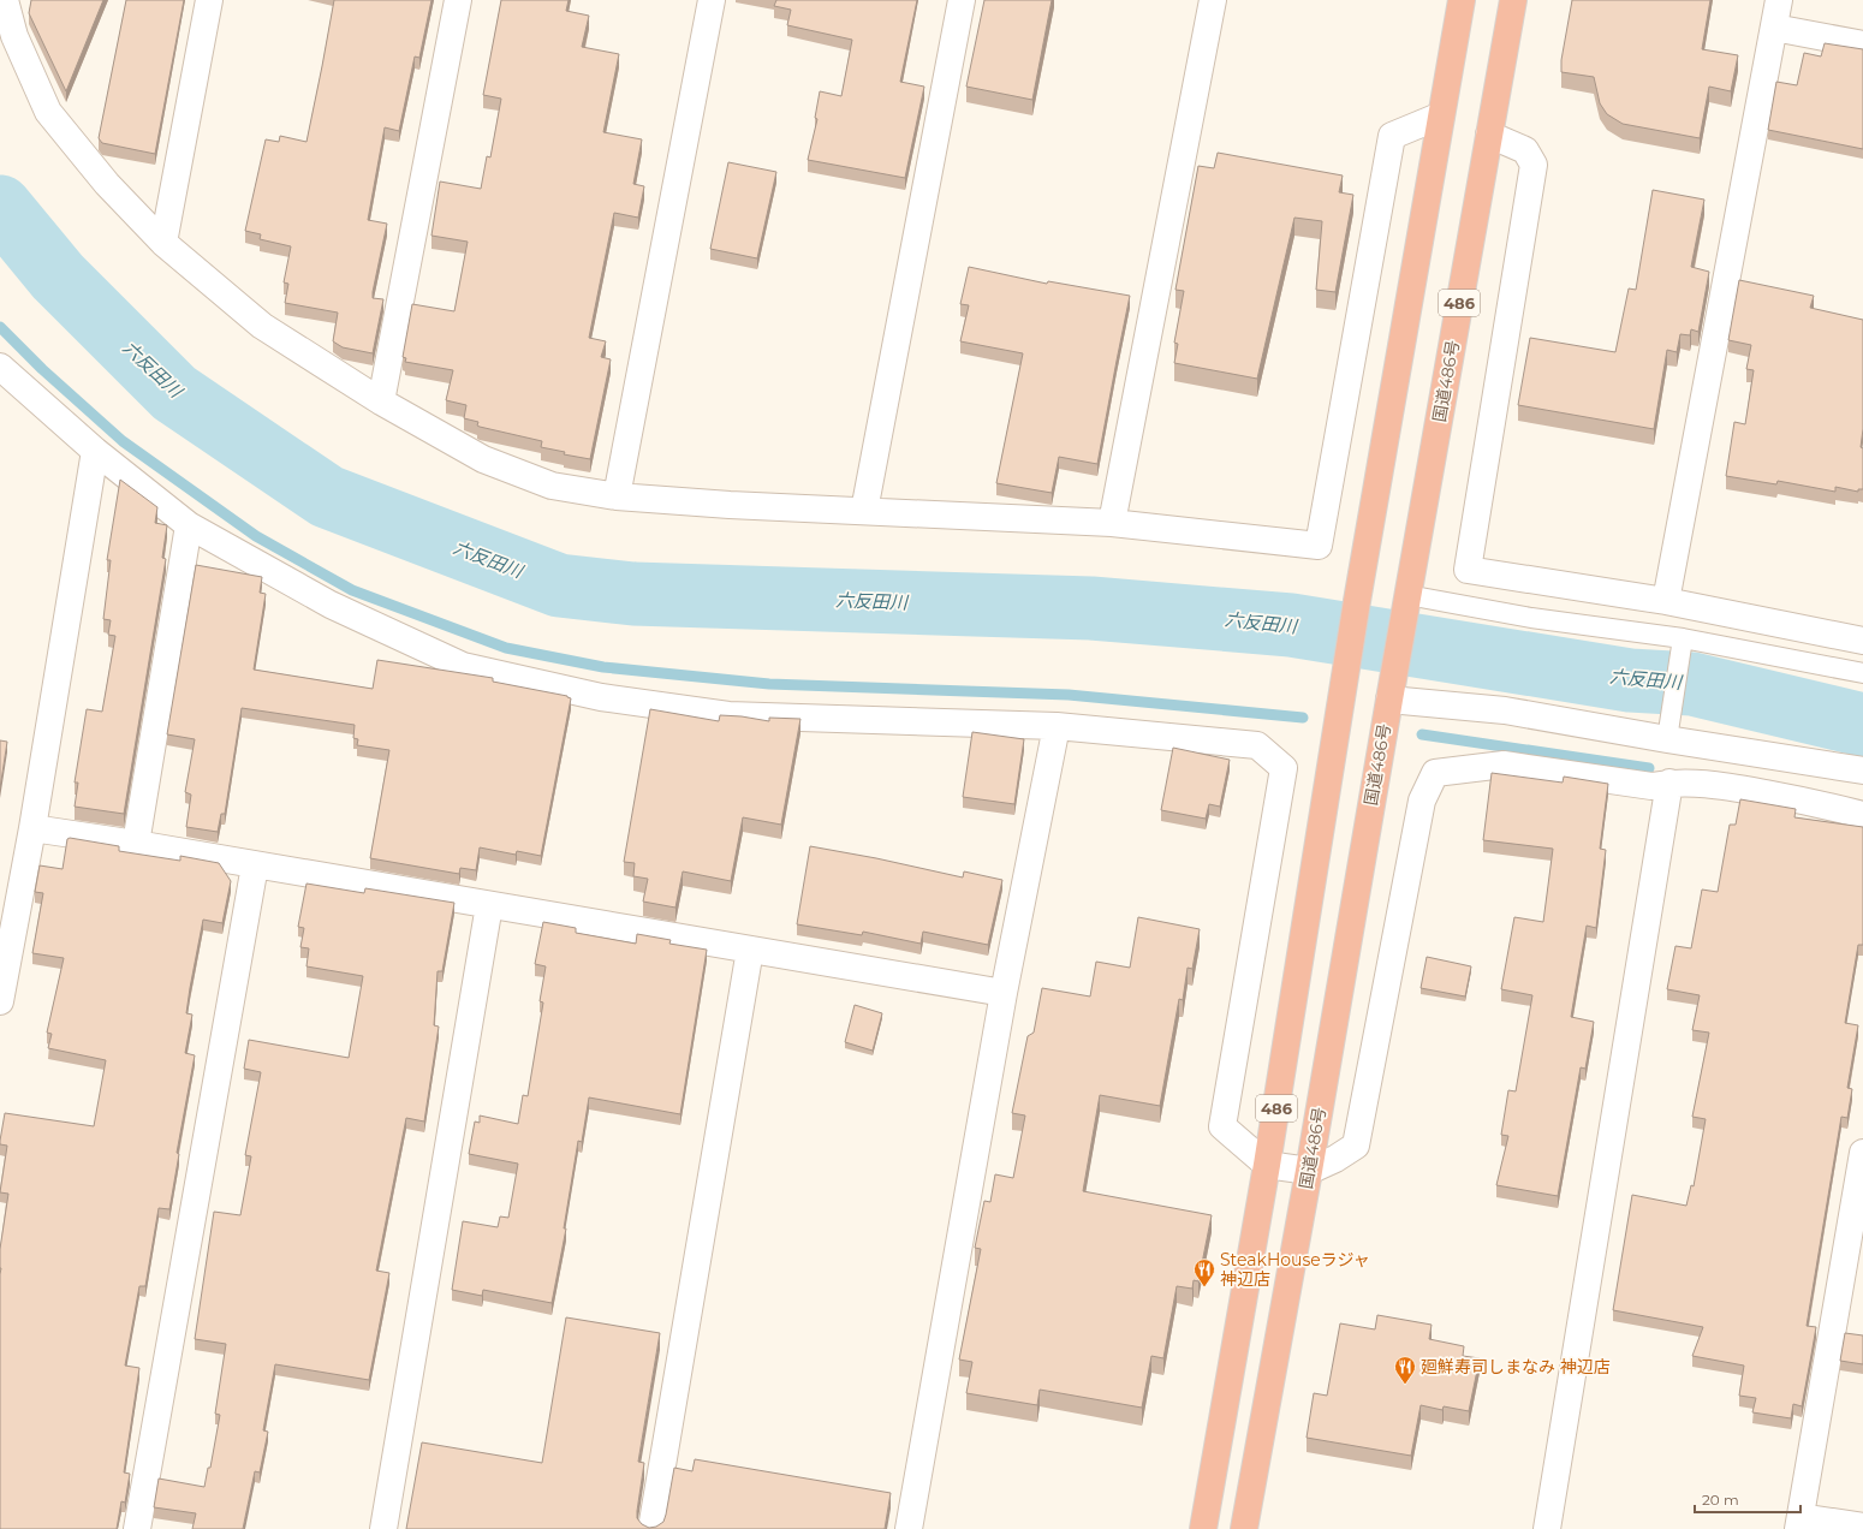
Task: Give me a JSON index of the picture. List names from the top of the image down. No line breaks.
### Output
{"streets":{"highway":["486","国道486号"]},"water":["六反田川"],"places":{"restaurant":["SteakHouseラジャ 神辺店","廻鮮寿司しまなみ 神辺店"]},"scale_bar":"20 m"}
